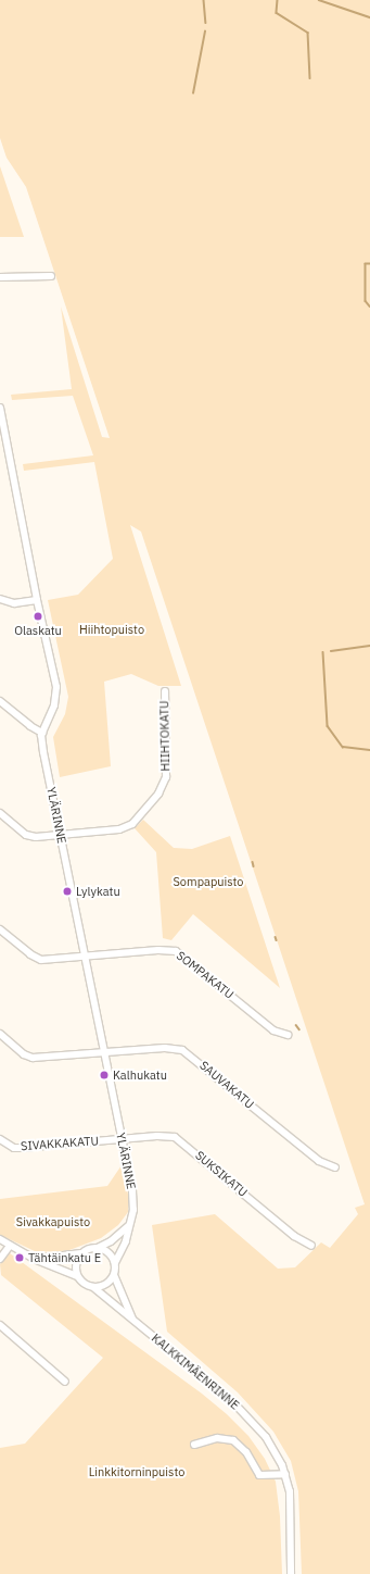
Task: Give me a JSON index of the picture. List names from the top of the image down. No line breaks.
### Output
{"streets":{"street":["HIIHTOKATU","YLÄRINNE","SOMPAKATU","SAUVAKATU","SIVAKKAKATU","SUKSIKATU","KALKKIMÄENRINNE"]},"crossings":[["HIIHTOKATU","YLÄRINNE"],["YLÄRINNE","SOMPAKATU"],["YLÄRINNE","SAUVAKATU"],["YLÄRINNE","SIVAKKAKATU"],["YLÄRINNE","SUKSIKATU"],["YLÄRINNE","KALKKIMÄENRINNE"],["SIVAKKAKATU","SUKSIKATU"]],"parks":["Hiihtopuisto","Sompapuisto","Sivakkapuisto","Linkkitorninpuisto"],"places":["Olaskatu","Lylykatu","Kalhukatu","Tähtäinkatu E"]}
